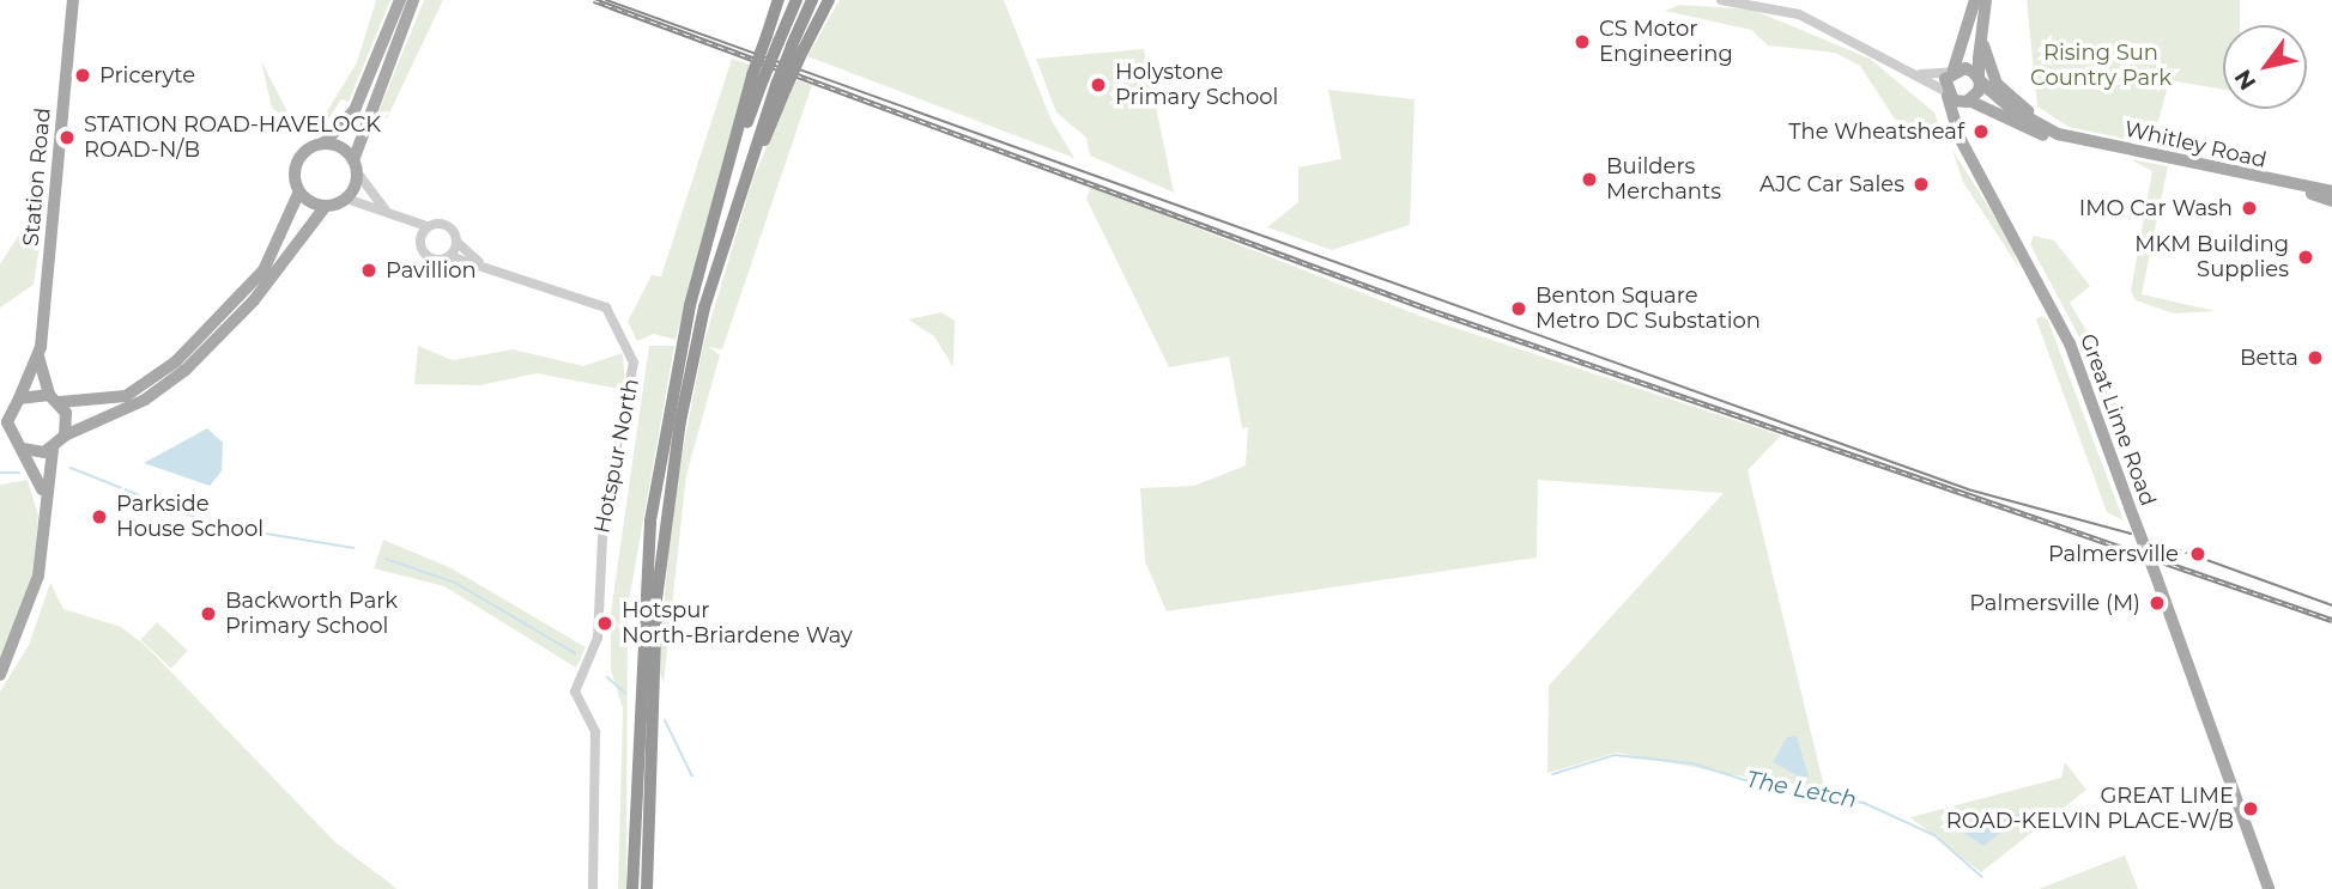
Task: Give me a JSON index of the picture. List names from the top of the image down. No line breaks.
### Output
{"streets":{"main road":["Whitley Road","Station Road","Great Lime Road"],"street":["Hotspur North"]},"crossings":[["Whitley Road","Great Lime Road"]],"water":["The Letch"],"parks":["Rising Sun Country Park"],"places":["CS Motor Engineering","Priceryte","Holystone Primary School","The Wheatsheaf","STATION ROAD-HAVELOCK ROAD-N/B","Builders Merchants","AJC Car Sales","IMO Car Wash","MKM Building Supplies","Pavillion","Benton Square Metro DC Substation","Betta","Parkside House School","Palmersville","Palmersville (M)","Backworth Park Primary School","Hotspur North-Briardene Way","GREAT LIME ROAD-KELVIN PLACE-W/B"],"north":"bottom left"}
